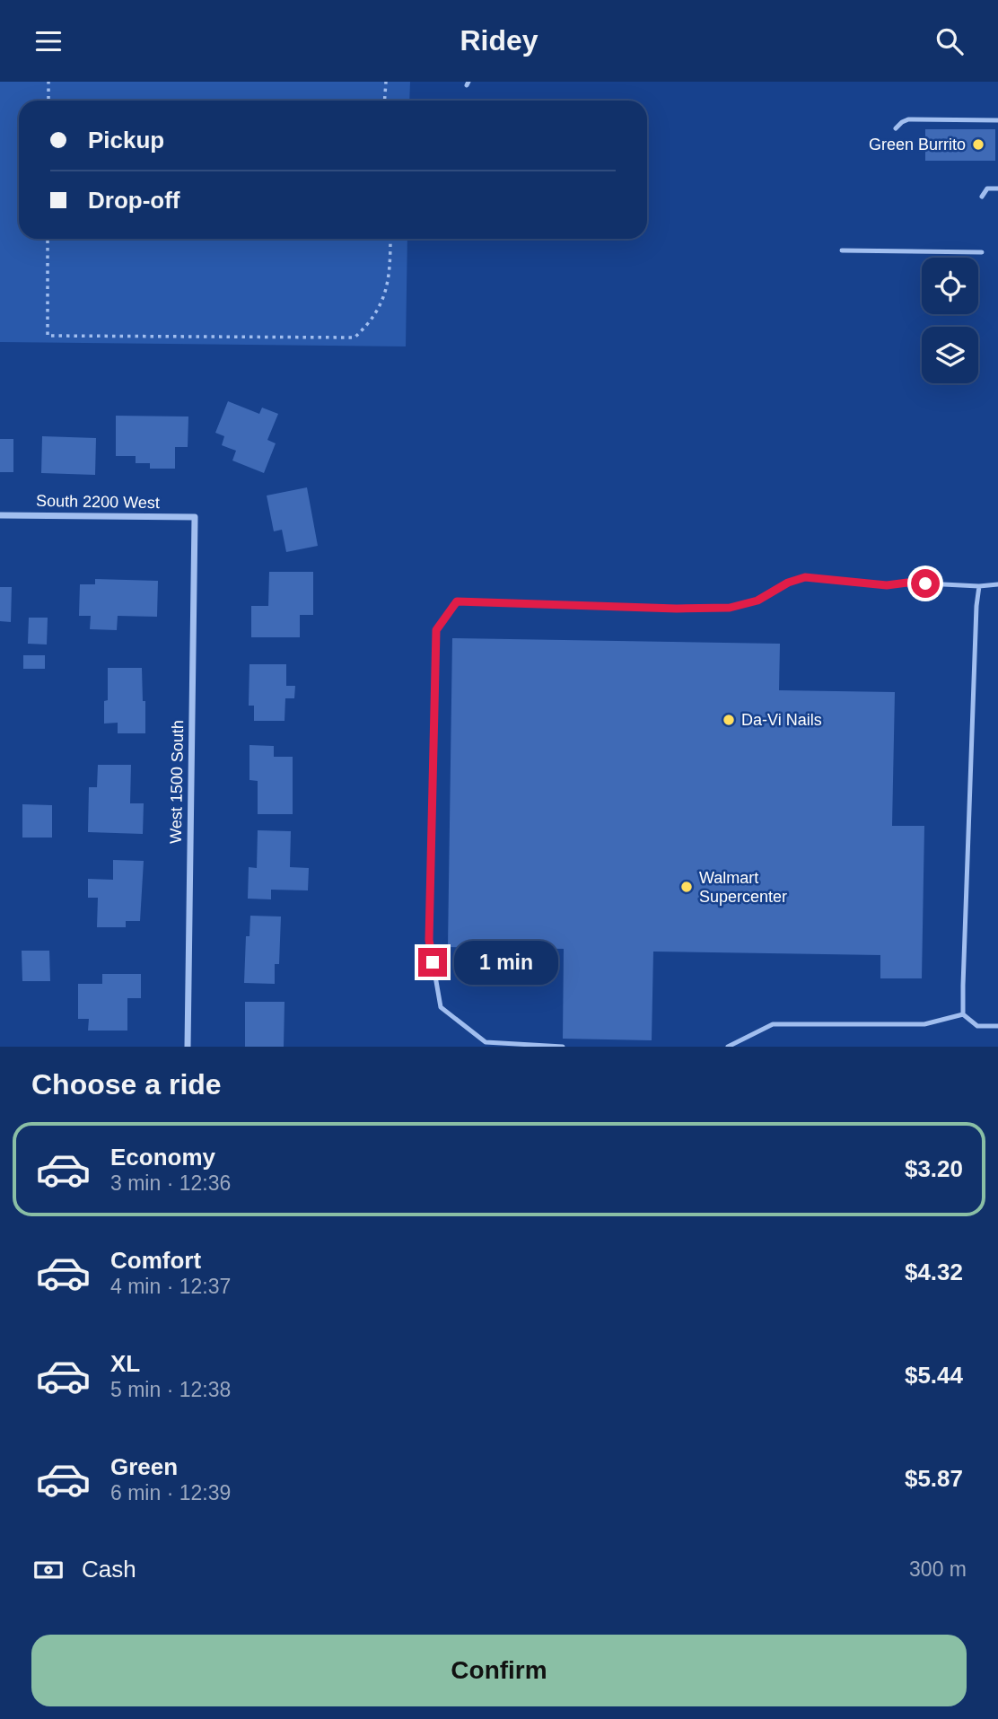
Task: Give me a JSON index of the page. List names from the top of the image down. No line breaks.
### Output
{"streets":{"street":["South 2200 West","West 1500 South"]},"crossings":[["South 2200 West","West 1500 South"]],"places":["Green Burrito","Da-Vi Nails","Walmart Supercenter"],"page":{"header":"Ridey","banner":["Pickup","Drop-off"],"bubble":"1 min","heading":"Choose a ride","list":[{"name":"Economy","note":"3 min · 12:36","value":"$3.20"},{"name":"Comfort","note":"4 min · 12:37","value":"$4.32"},{"name":"XL","note":"5 min · 12:38","value":"$5.44"},{"name":"Green","note":"6 min · 12:39","value":"$5.87"}],"pay":["Cash","300 m"],"buttons":"Confirm"}}
